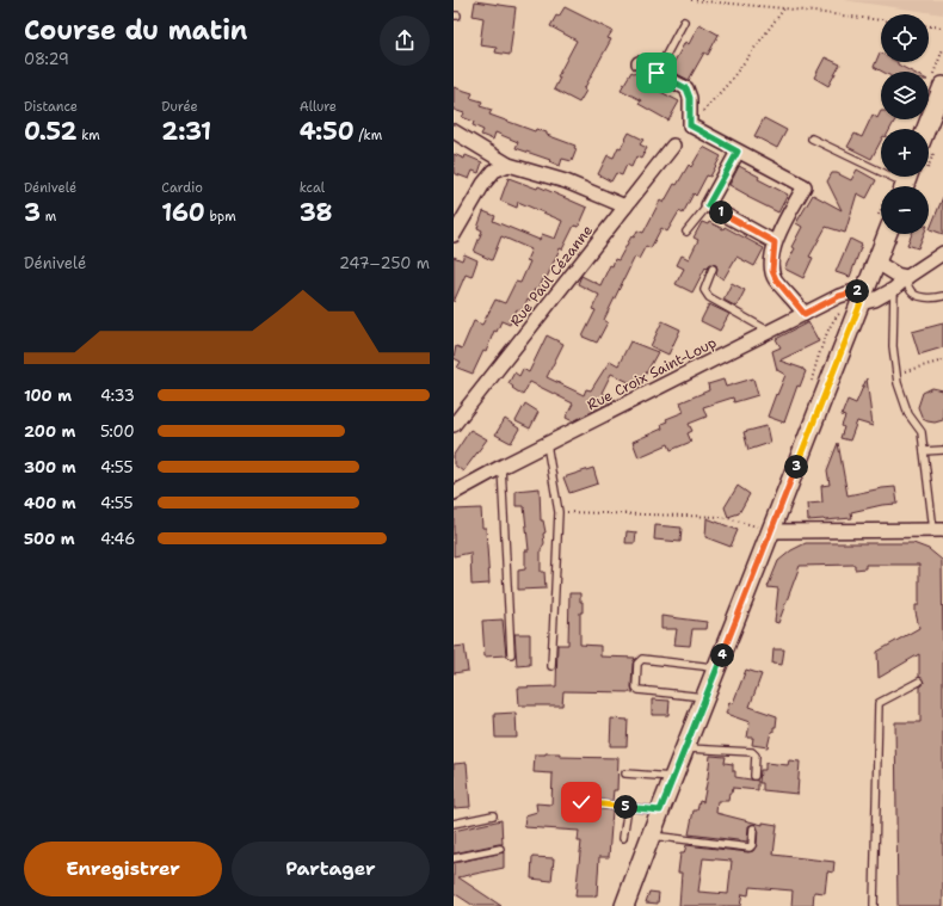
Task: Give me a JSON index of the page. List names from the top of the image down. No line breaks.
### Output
{"streets":{"street":["Rue Paul Cézanne","Rue Croix Saint-Loup"]},"page":{"heading":["Course du matin","08:29"],"map_buttons":["+","−"],"stats":[["Distance","0.52 km"],["Durée","2:31"],["Allure","4:50 /km"],["Dénivelé","3 m"],["Cardio","160 bpm"],["kcal","38"]],"pins":["1","2","3","4","5"],"chart":["Dénivelé","247–250 m"],"list":[{"name":"100 m","note":"4:33"},{"name":"200 m","note":"5:00"},{"name":"300 m","note":"4:55"},{"name":"400 m","note":"4:55"},{"name":"500 m","note":"4:46"}],"buttons":["Enregistrer","Partager"]}}
